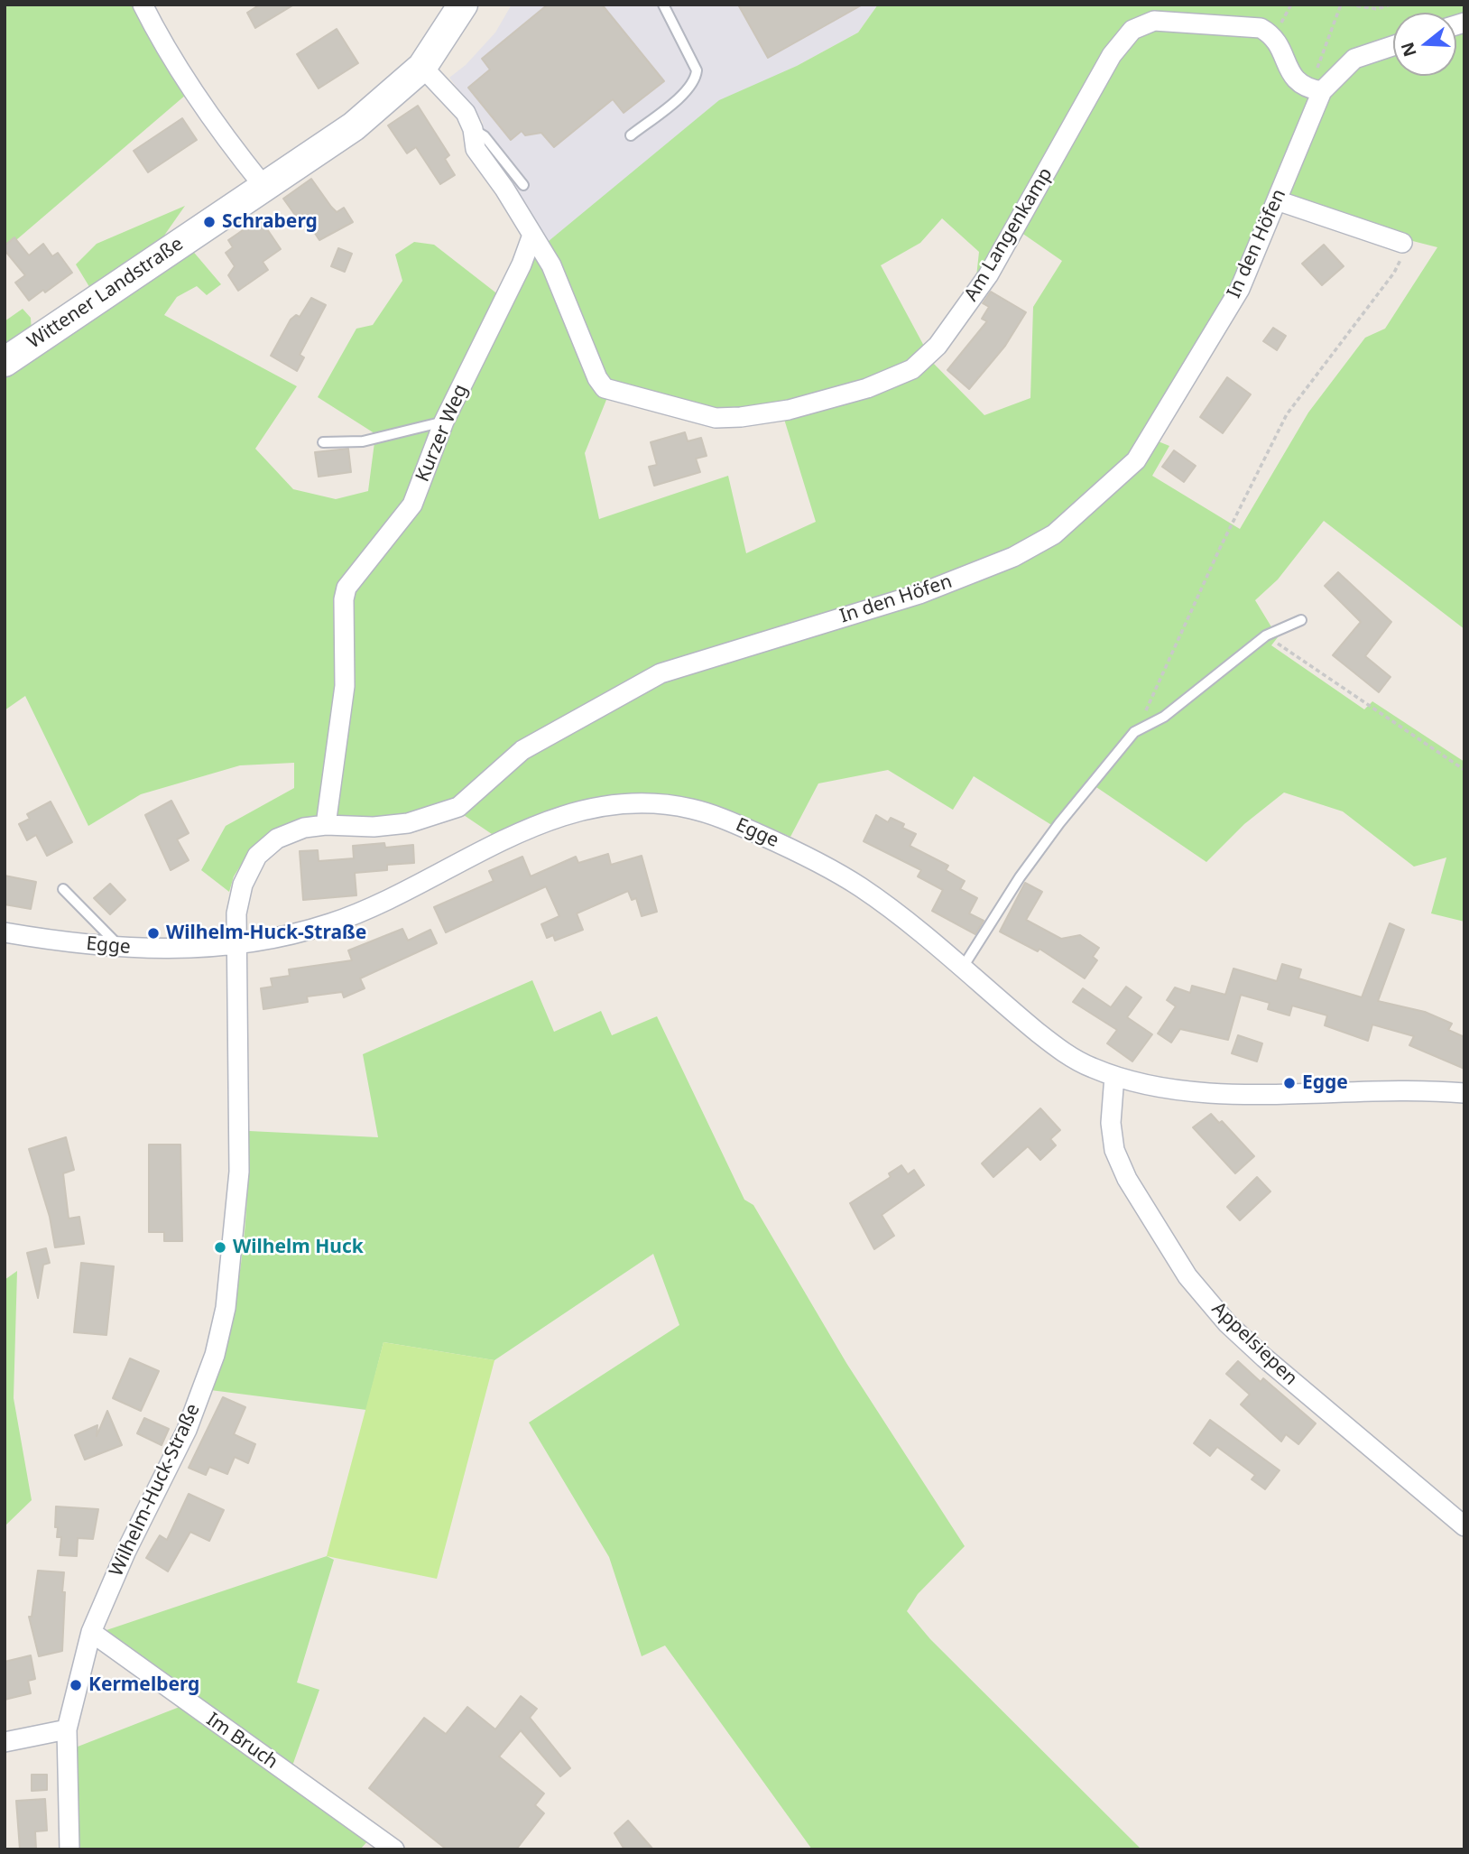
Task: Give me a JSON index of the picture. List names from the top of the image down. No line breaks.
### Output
{"streets":{"main road":["Wittener Landstraße"],"street":["Am Langenkamp","In den Höfen","Kurzer Weg","Egge","Appelsiepen","Wilhelm-Huck-Straße","Im Bruch"]},"crossings":[["Am Langenkamp","In den Höfen"],["Am Langenkamp","Kurzer Weg"],["In den Höfen","Kurzer Weg"],["In den Höfen","Egge"],["In den Höfen","Wilhelm-Huck-Straße"],["Egge","Appelsiepen"],["Egge","Wilhelm-Huck-Straße"],["Wilhelm-Huck-Straße","Im Bruch"]],"places":["Schraberg","Wilhelm-Huck-Straße","Egge","Wilhelm Huck","Kermelberg"],"north":"left"}
